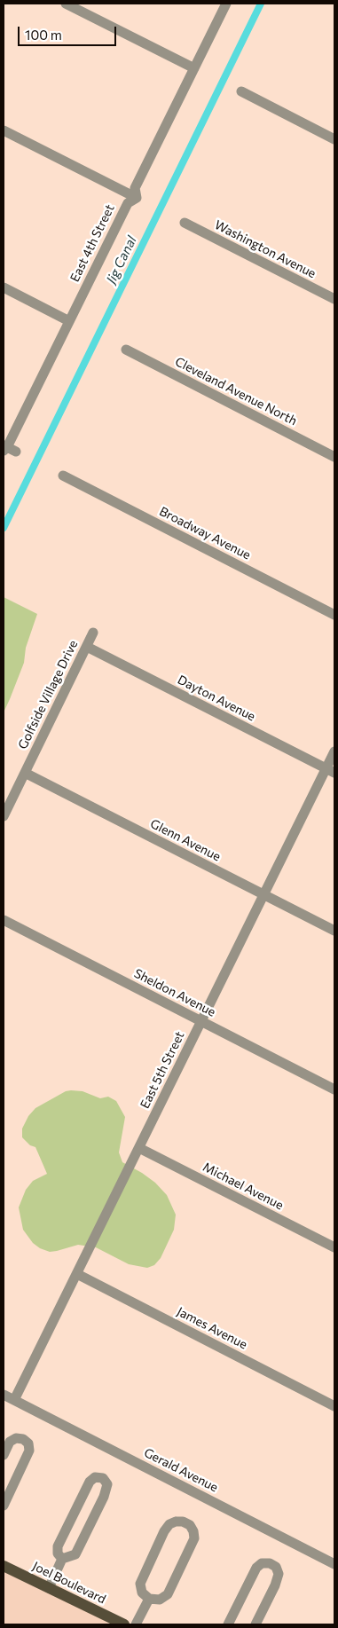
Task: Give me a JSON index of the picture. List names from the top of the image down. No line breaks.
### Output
{"streets":{"main road":["Joel Boulevard"],"street":["East 4th Street","Washington Avenue","Cleveland Avenue North","Broadway Avenue","Golfside Village Drive","Dayton Avenue","Glenn Avenue","Sheldon Avenue","East 5th Street","Michael Avenue","James Avenue","Gerald Avenue"]},"crossings":[["Golfside Village Drive","Dayton Avenue"],["Golfside Village Drive","Glenn Avenue"],["Dayton Avenue","East 5th Street"],["Glenn Avenue","East 5th Street"],["Sheldon Avenue","East 5th Street"],["East 5th Street","Michael Avenue"],["East 5th Street","James Avenue"],["East 5th Street","Gerald Avenue"]],"water":["Jig Canal"],"scale_bar":"100 m"}
